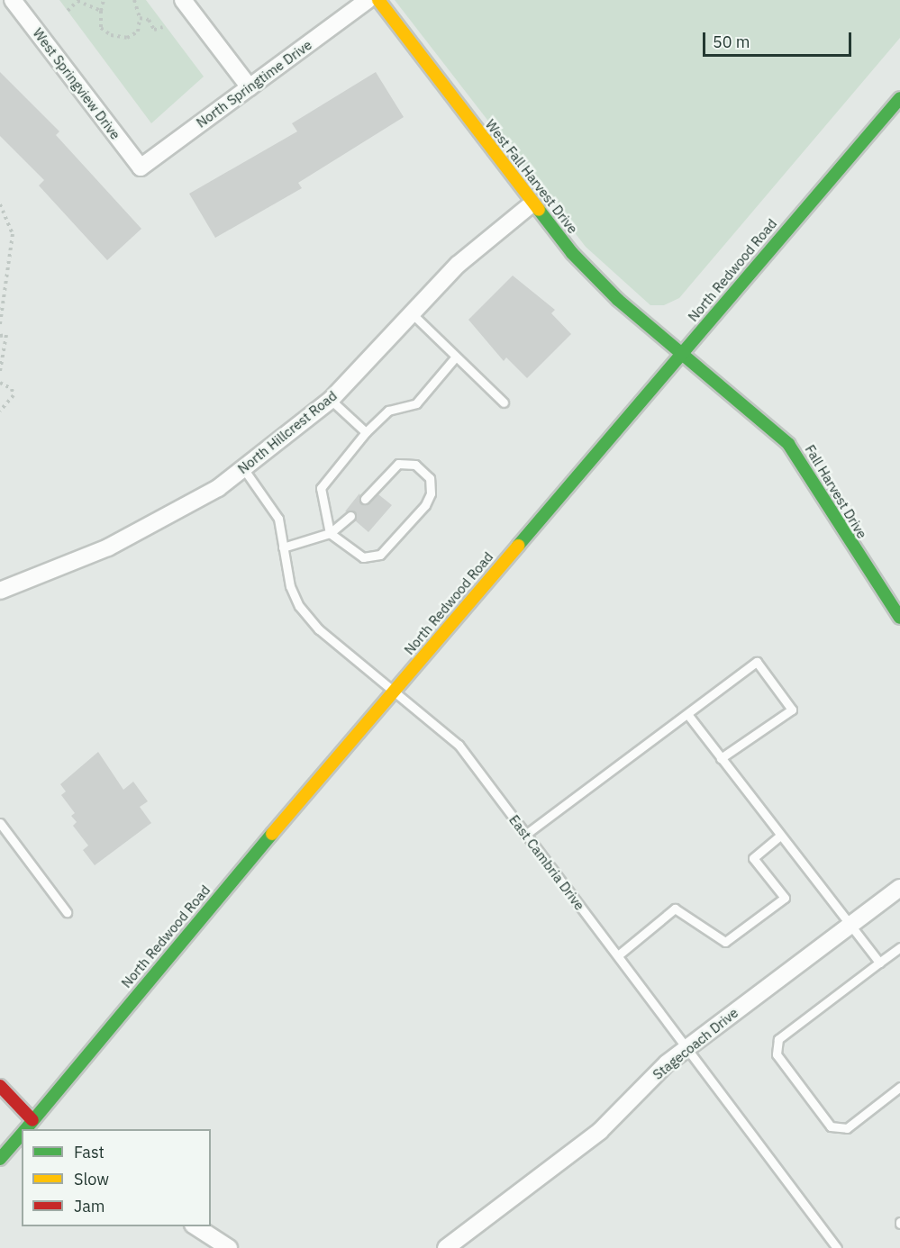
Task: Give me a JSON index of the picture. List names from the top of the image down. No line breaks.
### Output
{"streets":{"main road":["West Fall Harvest Drive","North Redwood Road","Fall Harvest Drive"],"street":["West Springview Drive","North Springtime Drive","North Hillcrest Road","Stagecoach Drive"],"lane":["East Cambria Drive"]},"crossings":[["West Springview Drive","North Springtime Drive"],["West Fall Harvest Drive","North Redwood Road"],["West Fall Harvest Drive","Fall Harvest Drive"],["North Redwood Road","Fall Harvest Drive"],["North Redwood Road","East Cambria Drive"],["North Hillcrest Road","East Cambria Drive"],["East Cambria Drive","Stagecoach Drive"]],"legend":["Fast","Slow","Jam"],"scale_bar":"50 m"}
